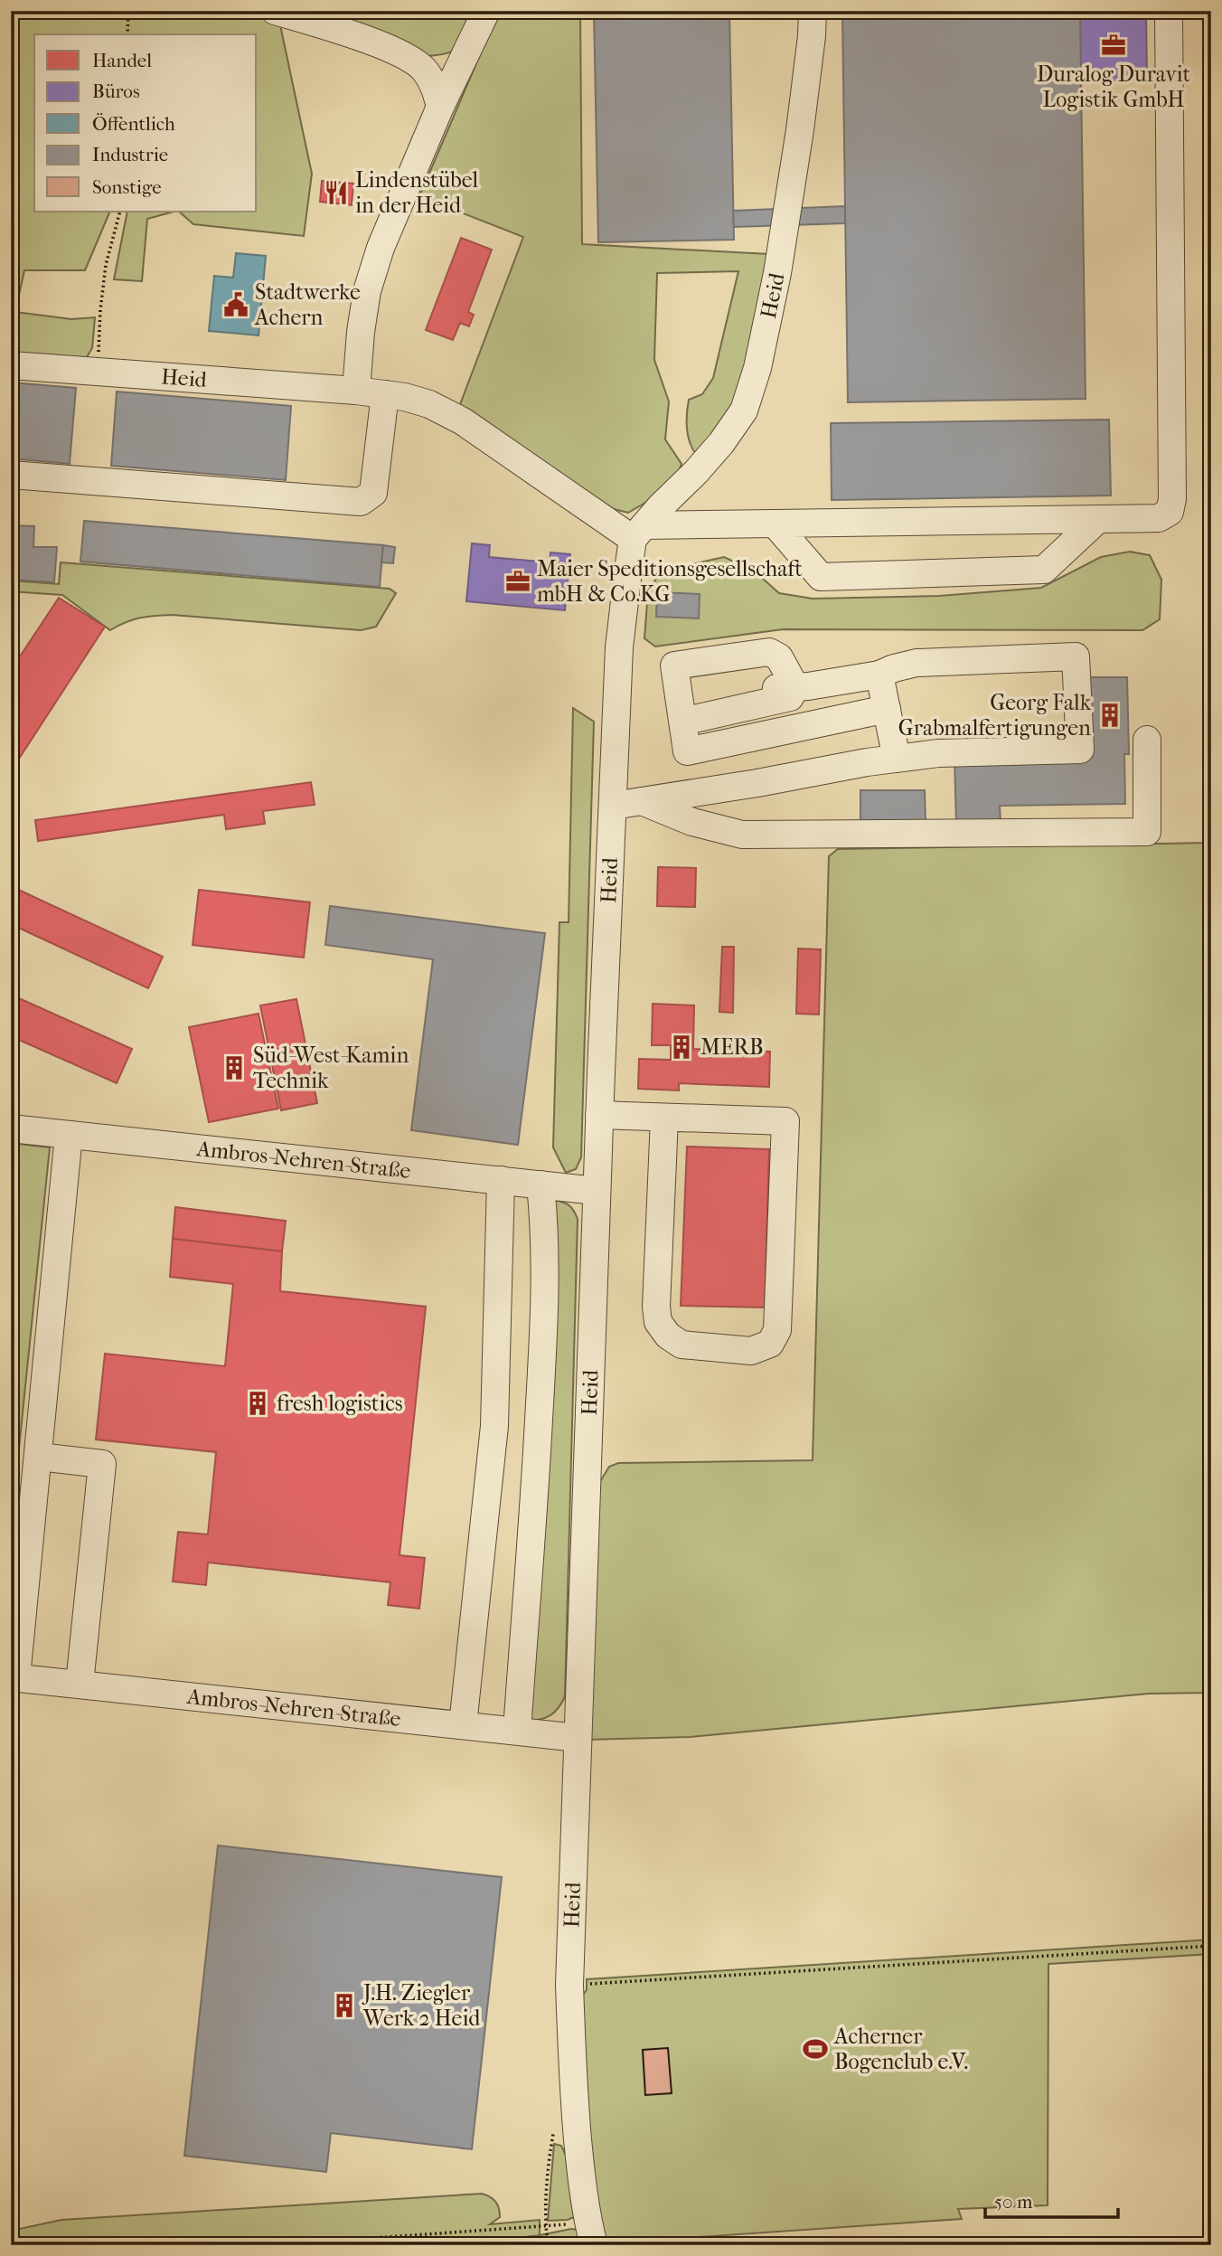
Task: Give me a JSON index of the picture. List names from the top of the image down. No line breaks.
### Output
{"streets":{"street":["Heid","Ambros-Nehren-Straße"]},"crossings":[["Heid","Ambros-Nehren-Straße"]],"places":{"office":["Duralog Duravit Logistik GmbH","Maier Speditionsgesellschaft mbH & Co.KG"],"restaurant":["Lindenstübel in der Heid"],"public building":["Stadtwerke Achern"],"building":["Georg Falk Grabmalfertigungen","MERB","Süd-West-Kamin Technik","fresh logistics","J.H. Ziegler Werk 2 Heid"],"sports":["Acherner Bogenclub e.V."]},"legend":["Handel","Büros","Öffentlich","Industrie","Sonstige"],"scale_bar":"50 m"}
